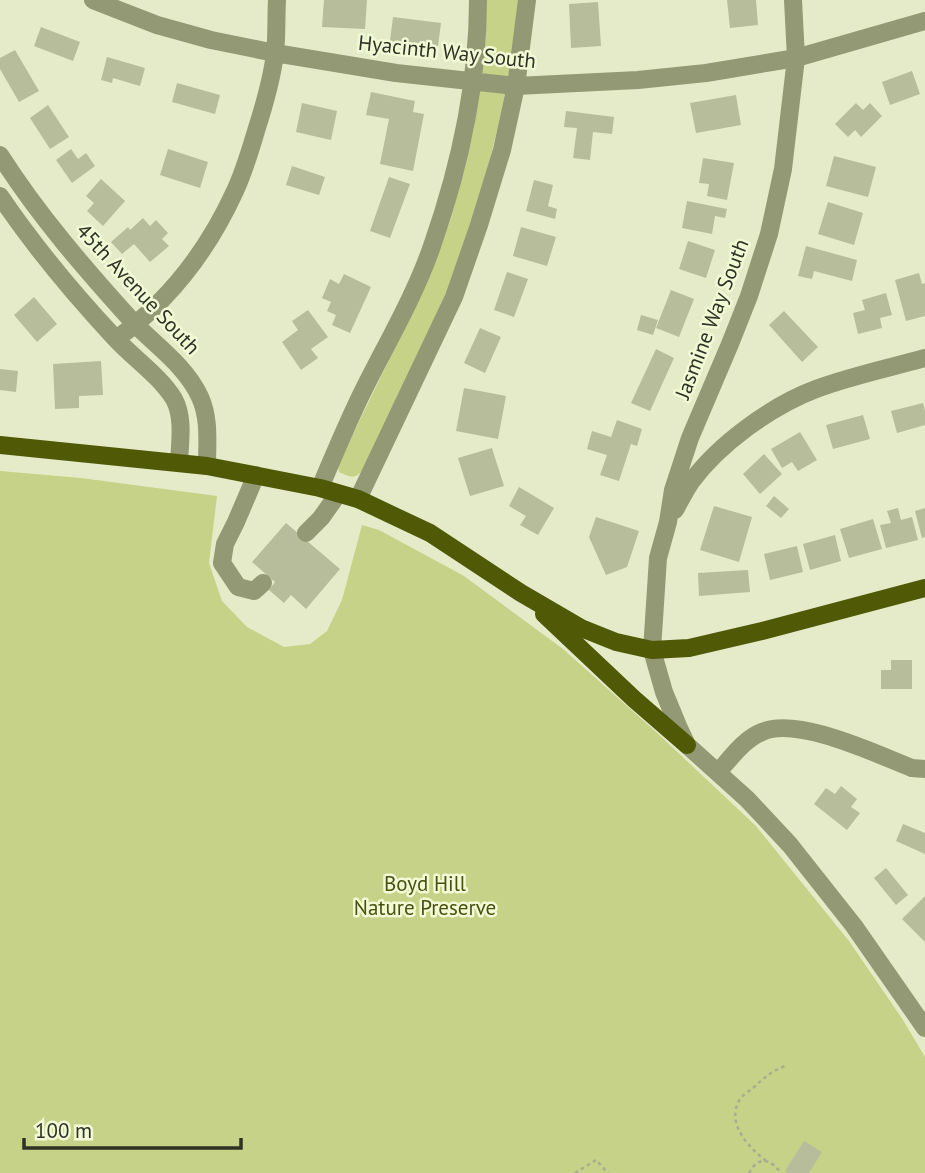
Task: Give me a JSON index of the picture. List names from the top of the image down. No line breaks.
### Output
{"streets":{"street":["Hyacinth Way South","45th Avenue South","Jasmine Way South"]},"crossings":[["Hyacinth Way South","Jasmine Way South"]],"parks":["Boyd Hill Nature Preserve"],"scale_bar":"100 m"}
